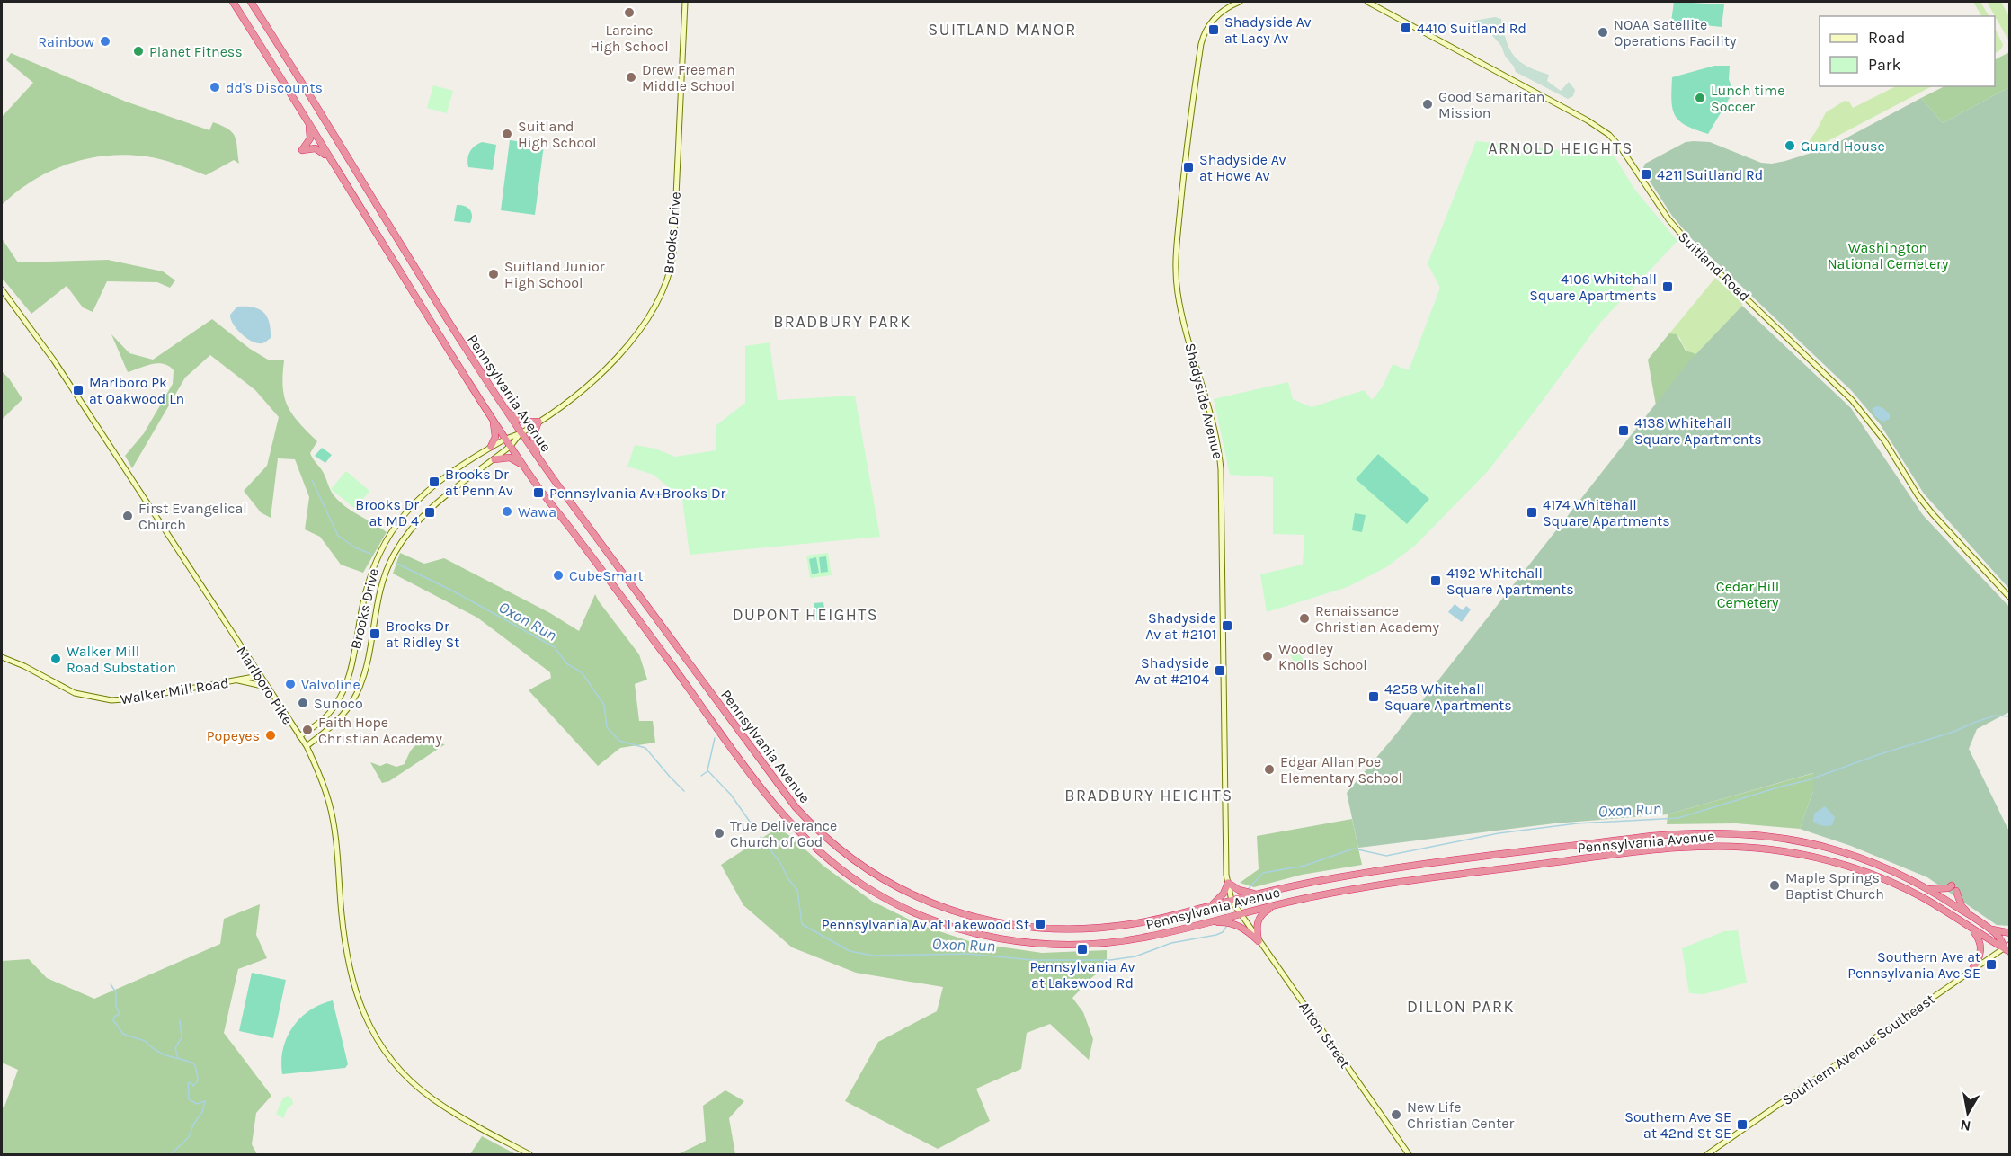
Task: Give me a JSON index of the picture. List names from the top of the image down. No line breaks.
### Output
{"streets":{"highway":["Pennsylvania Avenue"],"street":["Brooks Drive","Suitland Road","Shadyside Avenue","Marlboro Pike","Walker Mill Road","Alton Street","Southern Avenue Southeast"]},"crossings":[["Brooks Drive","Pennsylvania Avenue"],["Brooks Drive","Marlboro Pike"],["Pennsylvania Avenue","Shadyside Avenue"],["Pennsylvania Avenue","Alton Street"],["Pennsylvania Avenue","Southern Avenue Southeast"],["Shadyside Avenue","Alton Street"],["Marlboro Pike","Walker Mill Road"]],"districts":["SUITLAND MANOR","ARNOLD HEIGHTS","BRADBURY PARK","DUPONT HEIGHTS","BRADBURY HEIGHTS","DILLON PARK"],"water":["Oxon Run"],"parks":["Washington National Cemetery","Cedar Hill Cemetery"],"places":{"other":["Lareine High School","NOAA Satellite Operations Facility","Rainbow","Planet Fitness","Drew Freeman Middle School","dd's Discounts","Lunch time Soccer","Good Samaritan Mission","Suitland High School","Guard House","Suitland Junior High School","Wawa","First Evangelical Church","CubeSmart","Renaissance Christian Academy","Woodley Knolls School","Walker Mill Road Substation","Valvoline","Sunoco","Faith Hope Christian Academy","Popeyes","Edgar Allan Poe Elementary School","True Deliverance Church of God","Maple Springs Baptist Church","New Life Christian Center"],"transit":["4410 Suitland Rd","Shadyside Av at Lacy Av","Shadyside Av at Howe Av","4211 Suitland Rd","4106 Whitehall Square Apartments","Marlboro Pk at Oakwood Ln","4138 Whitehall Square Apartments","Brooks Dr at Penn Av","Pennsylvania Av+Brooks Dr","Brooks Dr at MD 4","4174 Whitehall Square Apartments","4192 Whitehall Square Apartments","Shadyside Av at #2101","Brooks Dr at Ridley St","Shadyside Av at #2104","4258 Whitehall Square Apartments","Pennsylvania Av at Lakewood St","Pennsylvania Av at Lakewood Rd","Southern Ave at Pennsylvania Ave SE","Southern Ave SE at 42nd St SE"]},"legend":["Road","Park"],"north":"bottom"}
